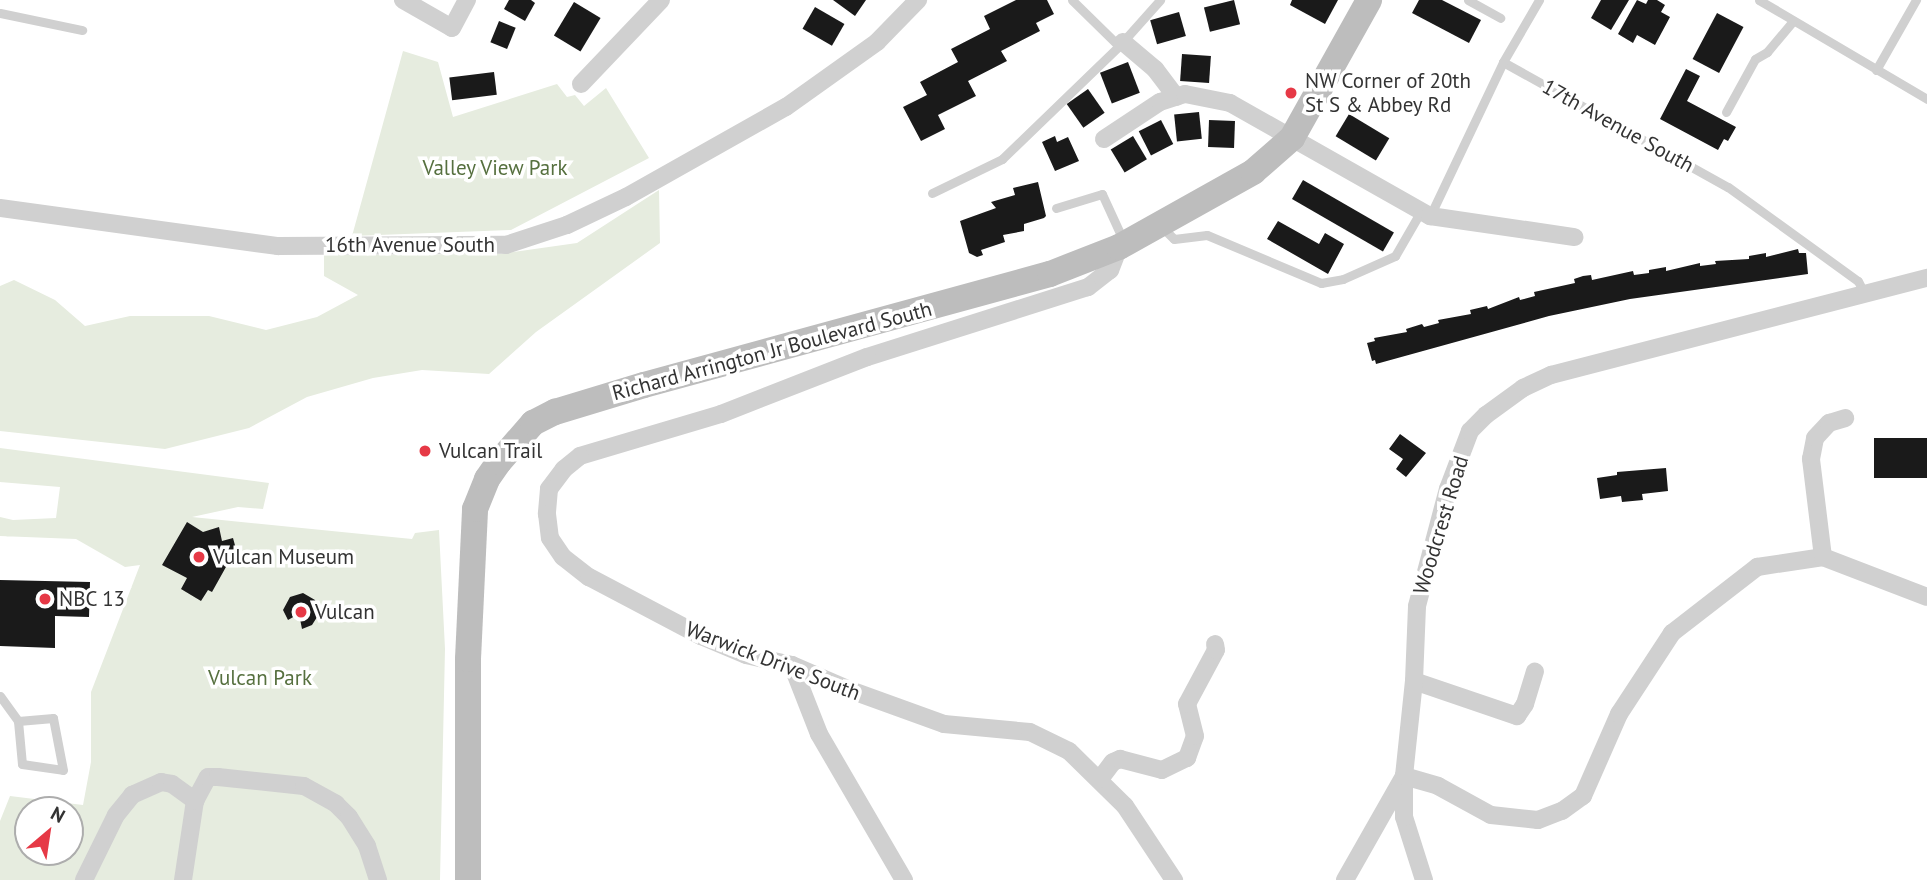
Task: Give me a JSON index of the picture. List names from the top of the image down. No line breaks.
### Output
{"streets":{"street":["16th Avenue South","Richard Arrington Jr Boulevard South","Woodcrest Road","Warwick Drive South"],"lane":["17th Avenue South"]},"crossings":[["17th Avenue South","Woodcrest Road"],["Richard Arrington Jr Boulevard South","Warwick Drive South"]],"parks":["Valley View Park","Vulcan Park"],"places":["NW Corner of 20th St S & Abbey Rd","Vulcan Trail","Vulcan Museum","NBC 13","Vulcan"],"north":"top right"}
